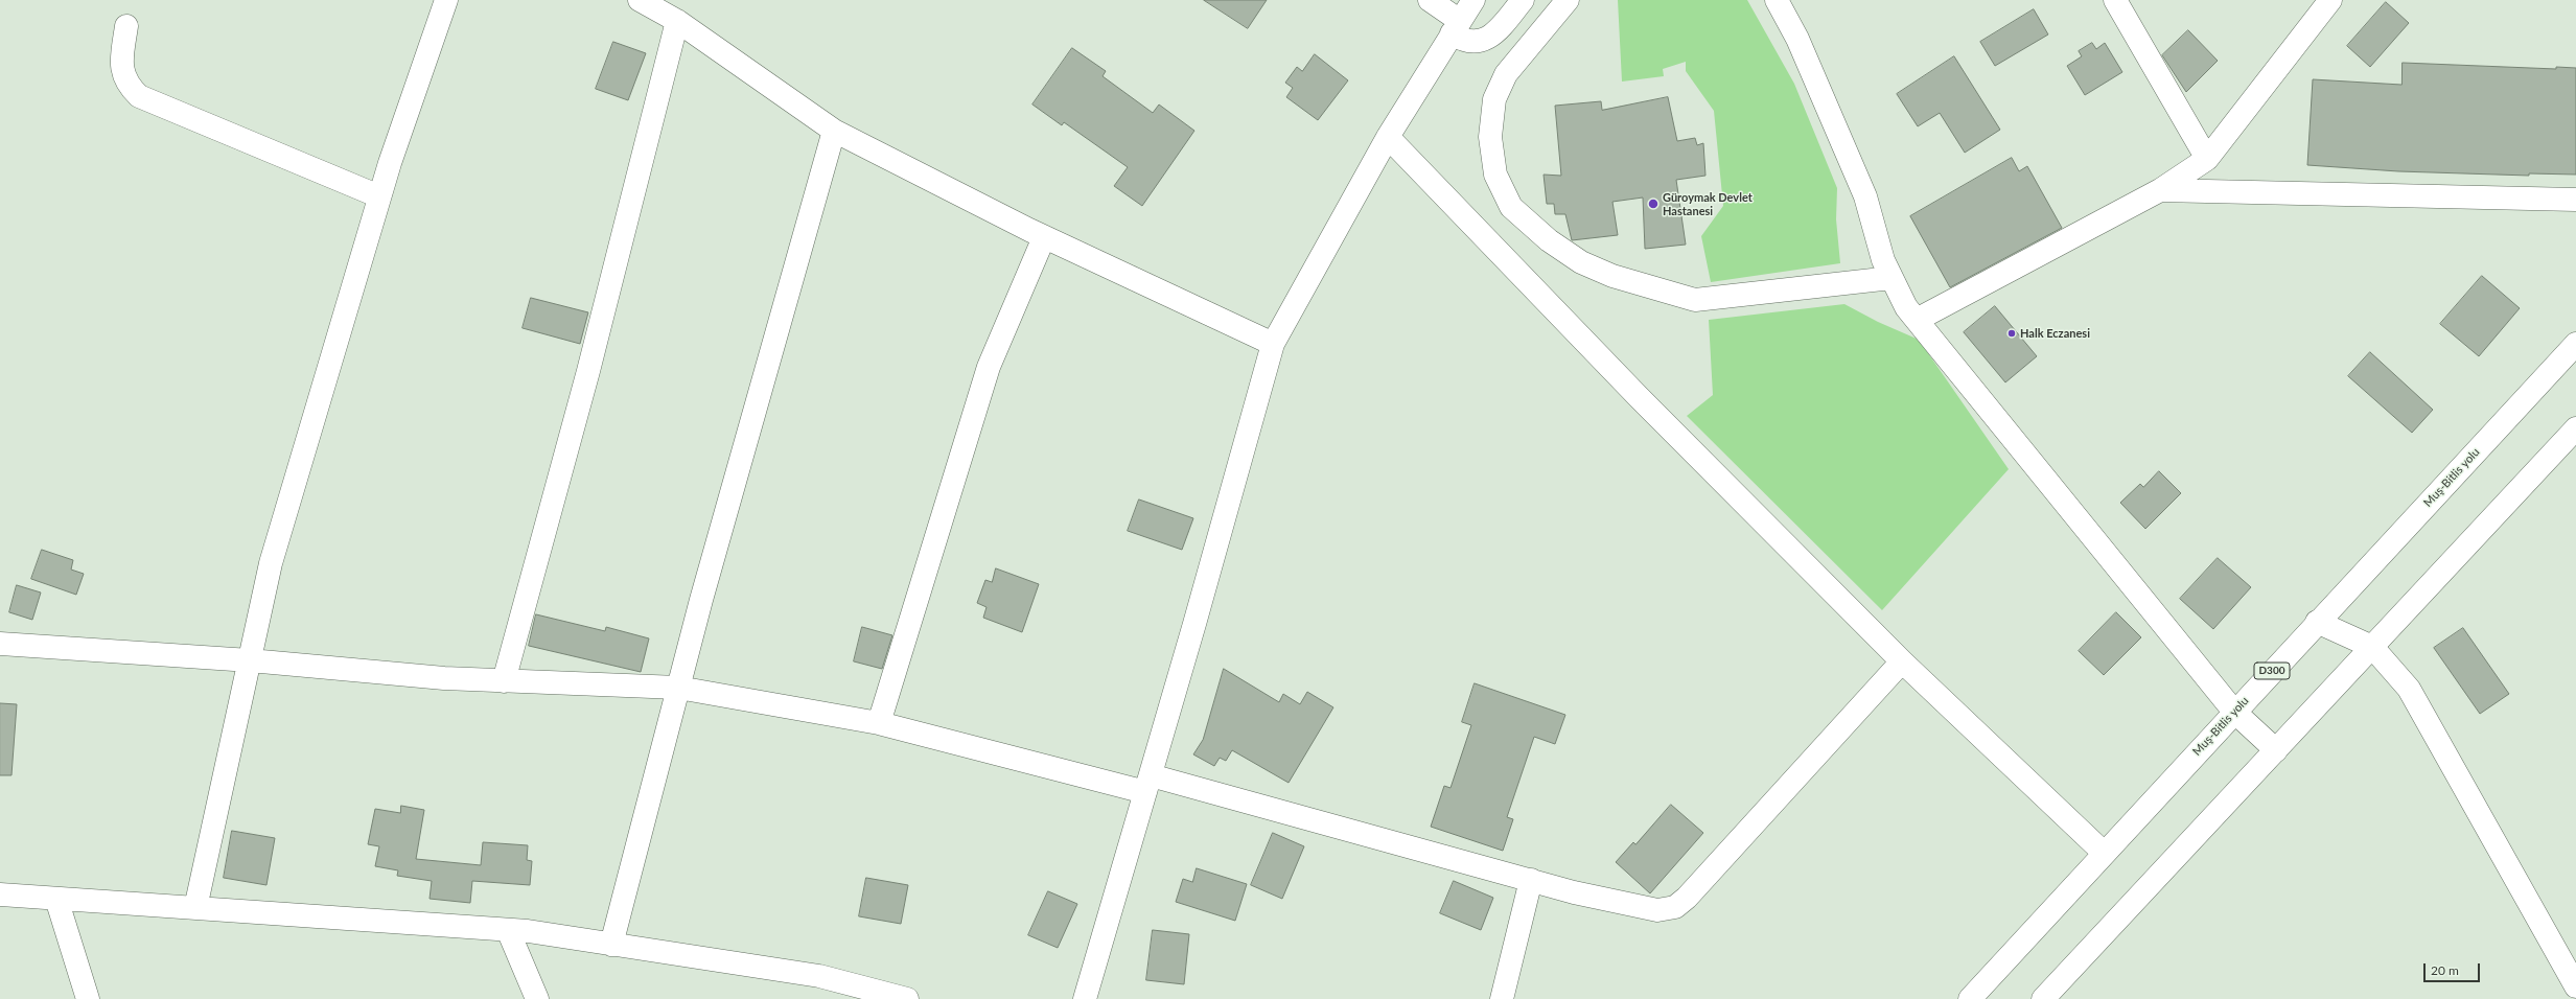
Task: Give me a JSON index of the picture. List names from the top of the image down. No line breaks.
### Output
{"streets":{"main road":["Muş-Bitlis yolu","D300"]},"places":["Güroymak Devlet Hastanesi","Halk Eczanesi"],"scale_bar":"20 m"}
